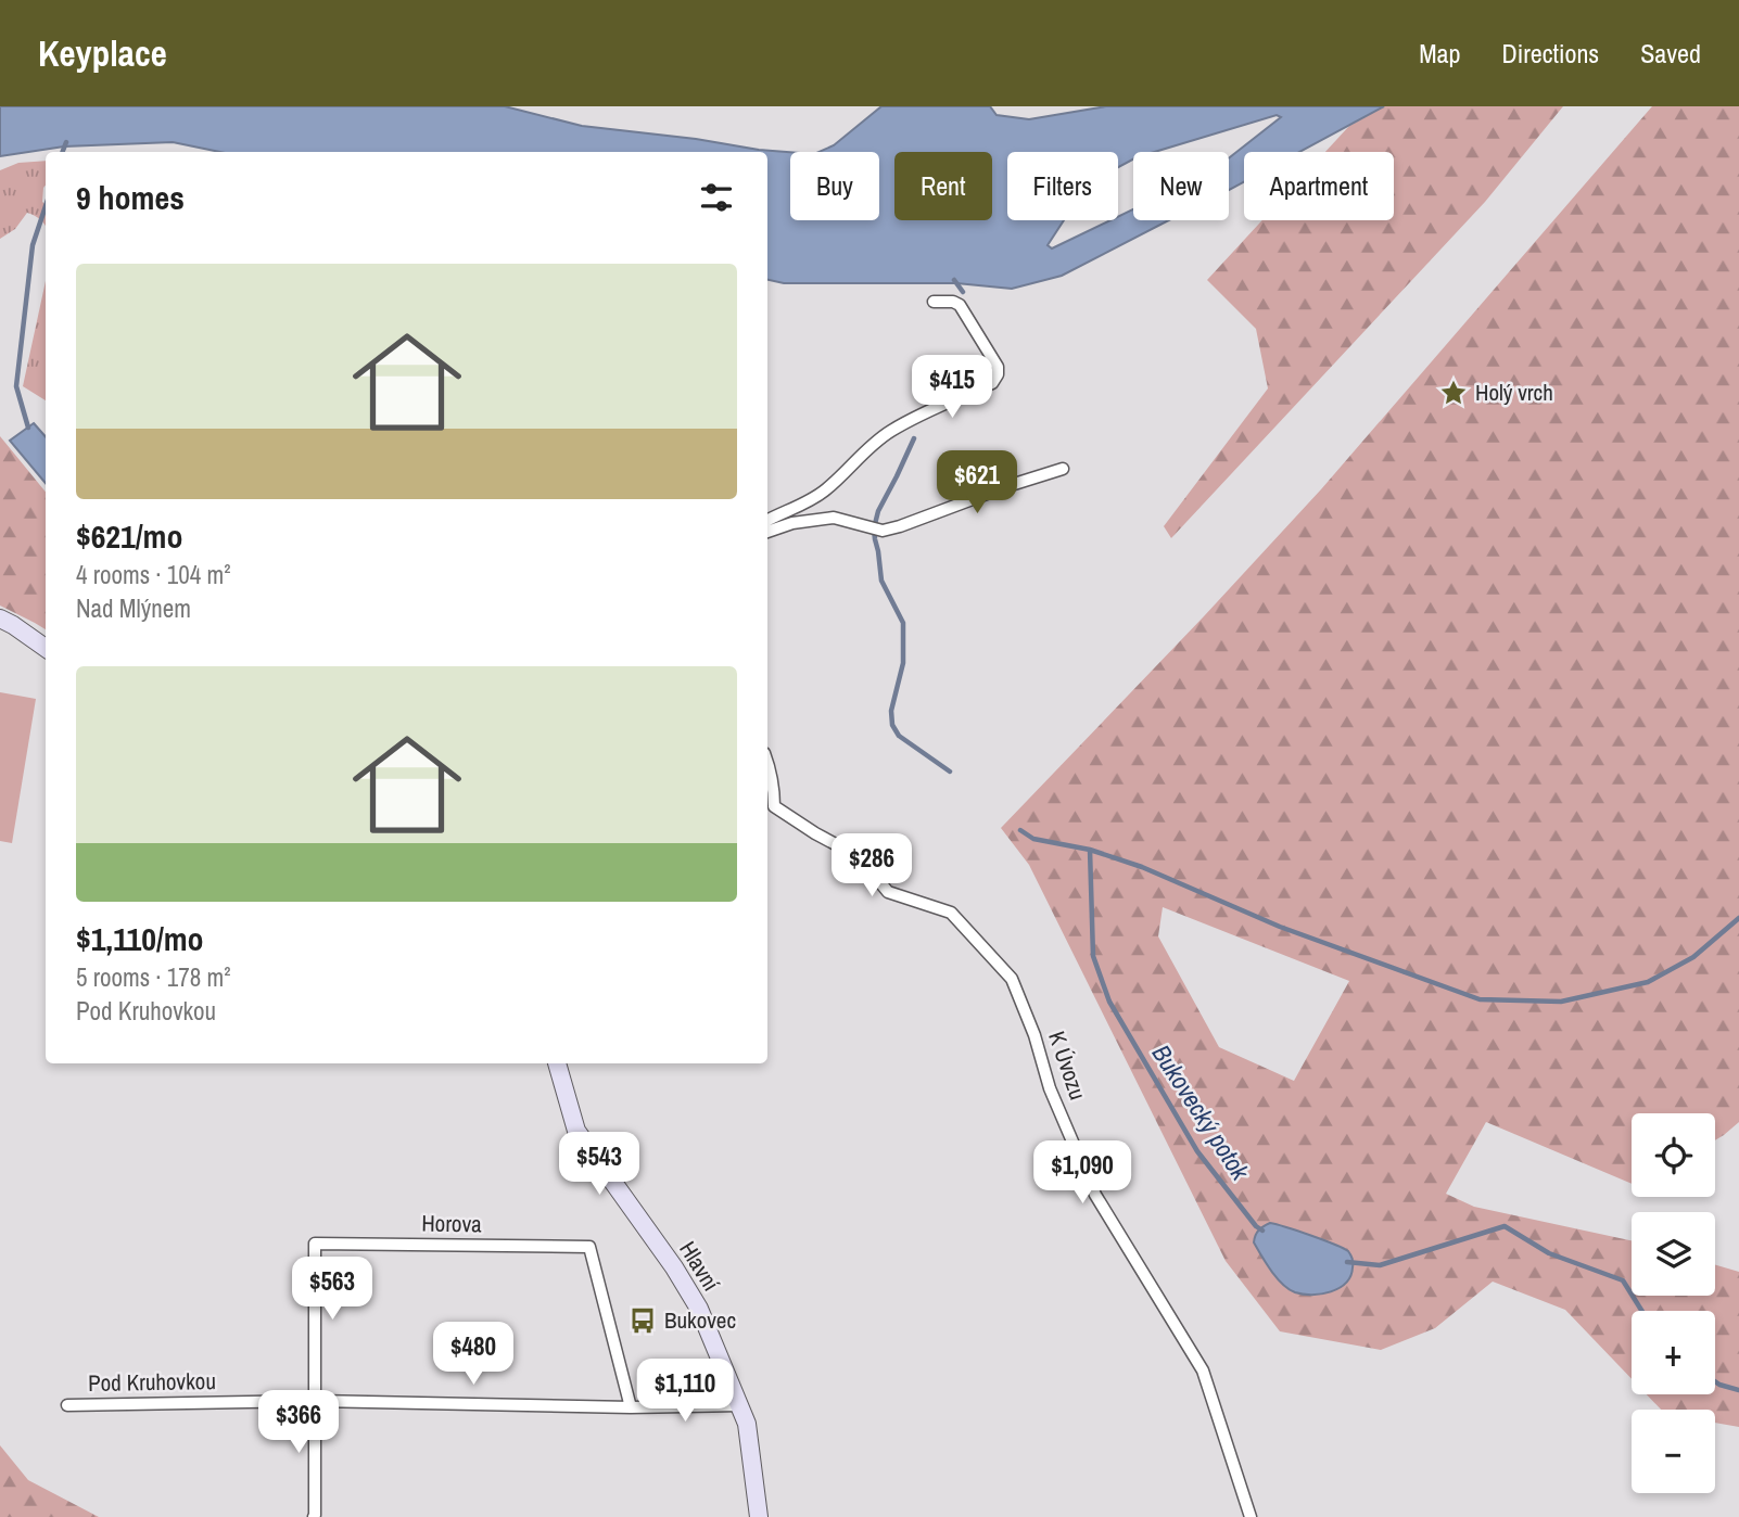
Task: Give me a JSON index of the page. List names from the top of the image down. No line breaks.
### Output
{"streets":{"street":["K Úvozu","Horova","Hlavní","Pod Kruhovkou"]},"crossings":[["Horova","Pod Kruhovkou"],["Hlavní","Pod Kruhovkou"]],"water":["Bukovecký potok"],"places":{"place":["Holý vrch"],"bus stop":["Bukovec"]},"page":{"header":"Keyplace","nav":["Map","Directions","Saved"],"chip":["Buy","Rent","Filters","New","Apartment"],"heading":"9 homes","list":[{"name":"$621/mo","note":"4 rooms · 104 m² · Nad Mlýnem"},{"name":"$1,110/mo","note":"5 rooms · 178 m² · Pod Kruhovkou"}],"price":["$415","$621","$286","$543","$1,090","$563","$480","$1,110","$366"],"map_buttons":["+","−"]}}
